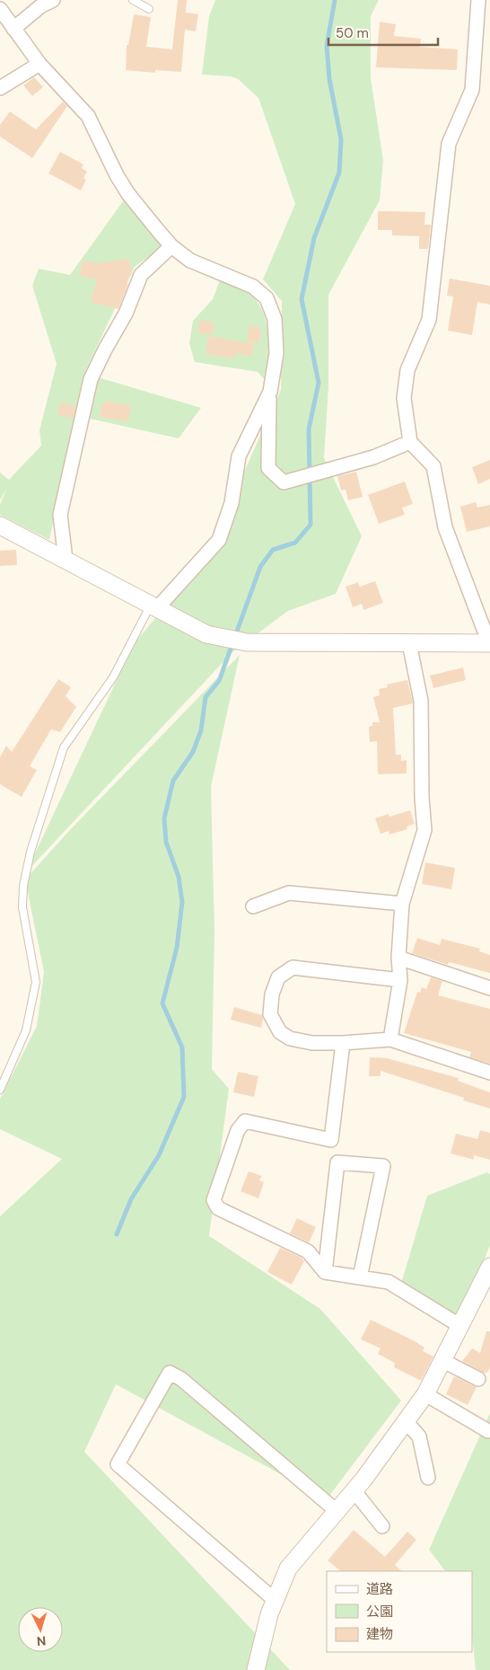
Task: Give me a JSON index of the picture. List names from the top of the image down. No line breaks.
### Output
{"legend":["道路","公園","建物"],"scale_bar":"50 m","north":"bottom"}
